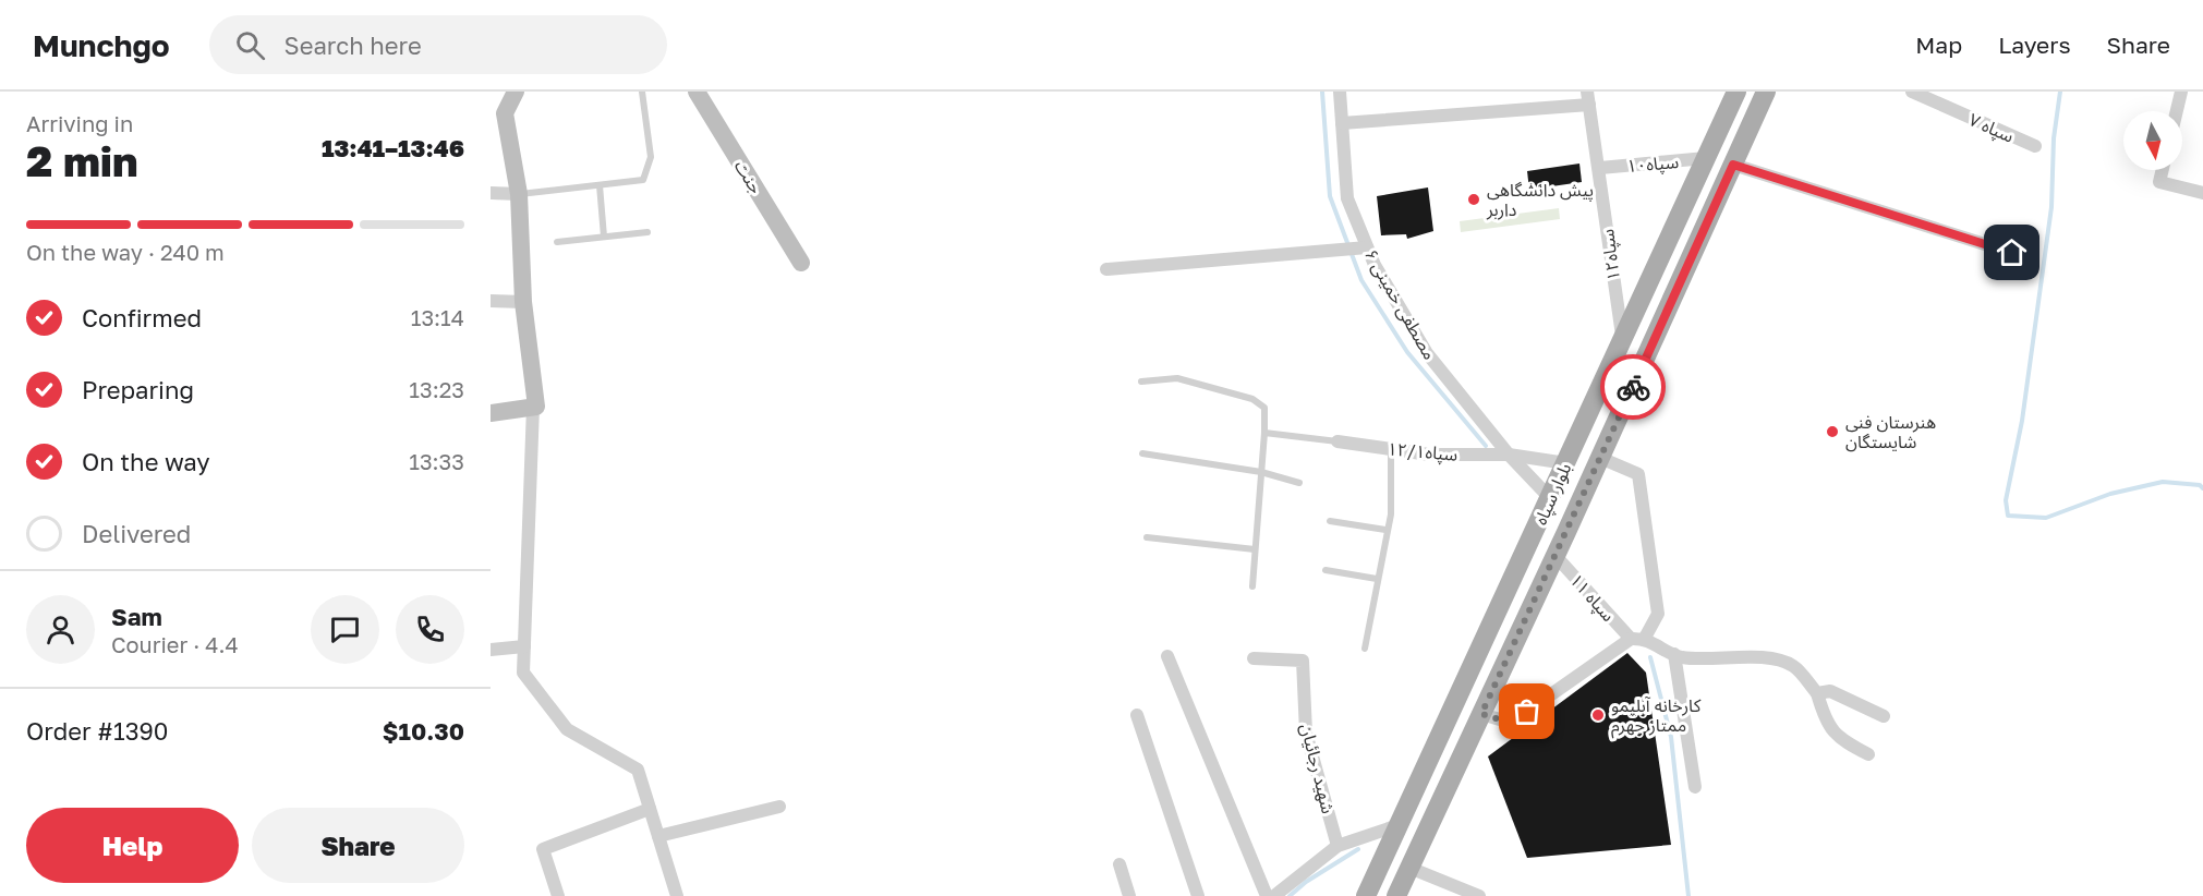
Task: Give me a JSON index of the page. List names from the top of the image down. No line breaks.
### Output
{"streets":{"main road":["بلوار سپاه"],"street":["سپاه ۷","سپاه۱۰","جنت","سپاه۱۲","مصطفی خمینی ۶","سپاه۱۲/۱","سپاه ۱۱","شهید رجائیان"]},"crossings":[["سپاه۱۰","سپاه۱۲"],["سپاه۱۰","بلوار سپاه"],["سپاه۱۲","بلوار سپاه"],["مصطفی خمینی ۶","سپاه۱۲/۱"],["سپاه۱۲/۱","بلوار سپاه"],["بلوار سپاه","سپاه ۱۱"]],"places":["پیش دانشگاهی داربر","هنرستان فنی شایستگان","کارخانه آبلیمو ممتاز جهرم"],"north":"bottom","page":{"header":"Munchgo","search":"Search here","nav":["Map","Layers","Share"],"heading":["2 min","Arriving in","13:41–13:46"],"panel":["Sam","Courier · 4.4","Order #1390","$10.30"],"bar":"On the way · 240 m","list":[["Confirmed","13:14"],["Preparing","13:23"],["On the way","13:33"],"Delivered"],"buttons":["Help","Share"]}}
